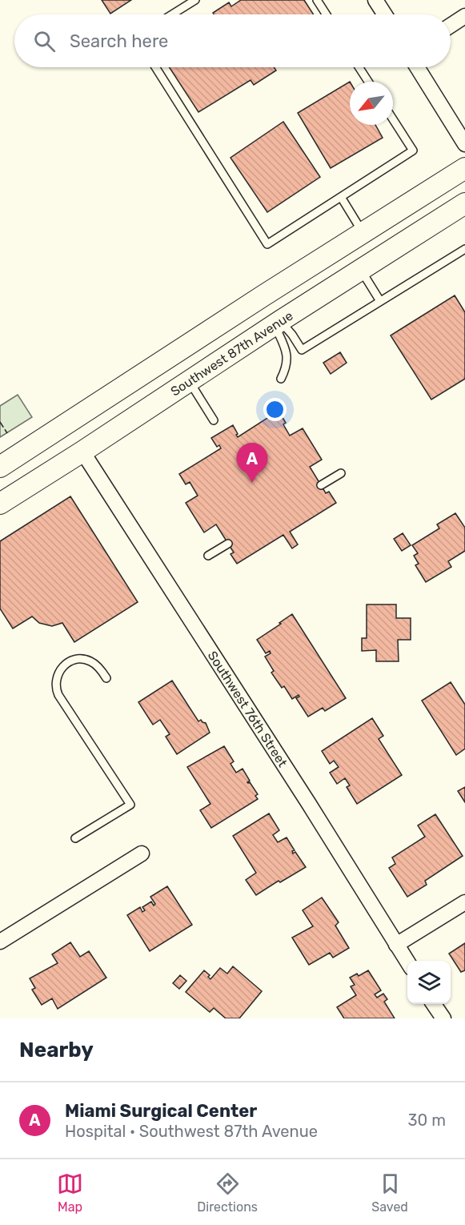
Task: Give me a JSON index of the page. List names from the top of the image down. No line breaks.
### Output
{"streets":{"main road":["Southwest 87th Avenue"],"street":["Southwest 76th Street"]},"crossings":[["Southwest 87th Avenue","Southwest 76th Street"]],"north":"bottom left","page":{"search":"Search here","pins":"A","heading":"Nearby","list":[{"mark":"A","name":"Miami Surgical Center","note":"Hospital · Southwest 87th Avenue","value":"30 m"}],"nav":["Map","Directions","Saved"]}}
